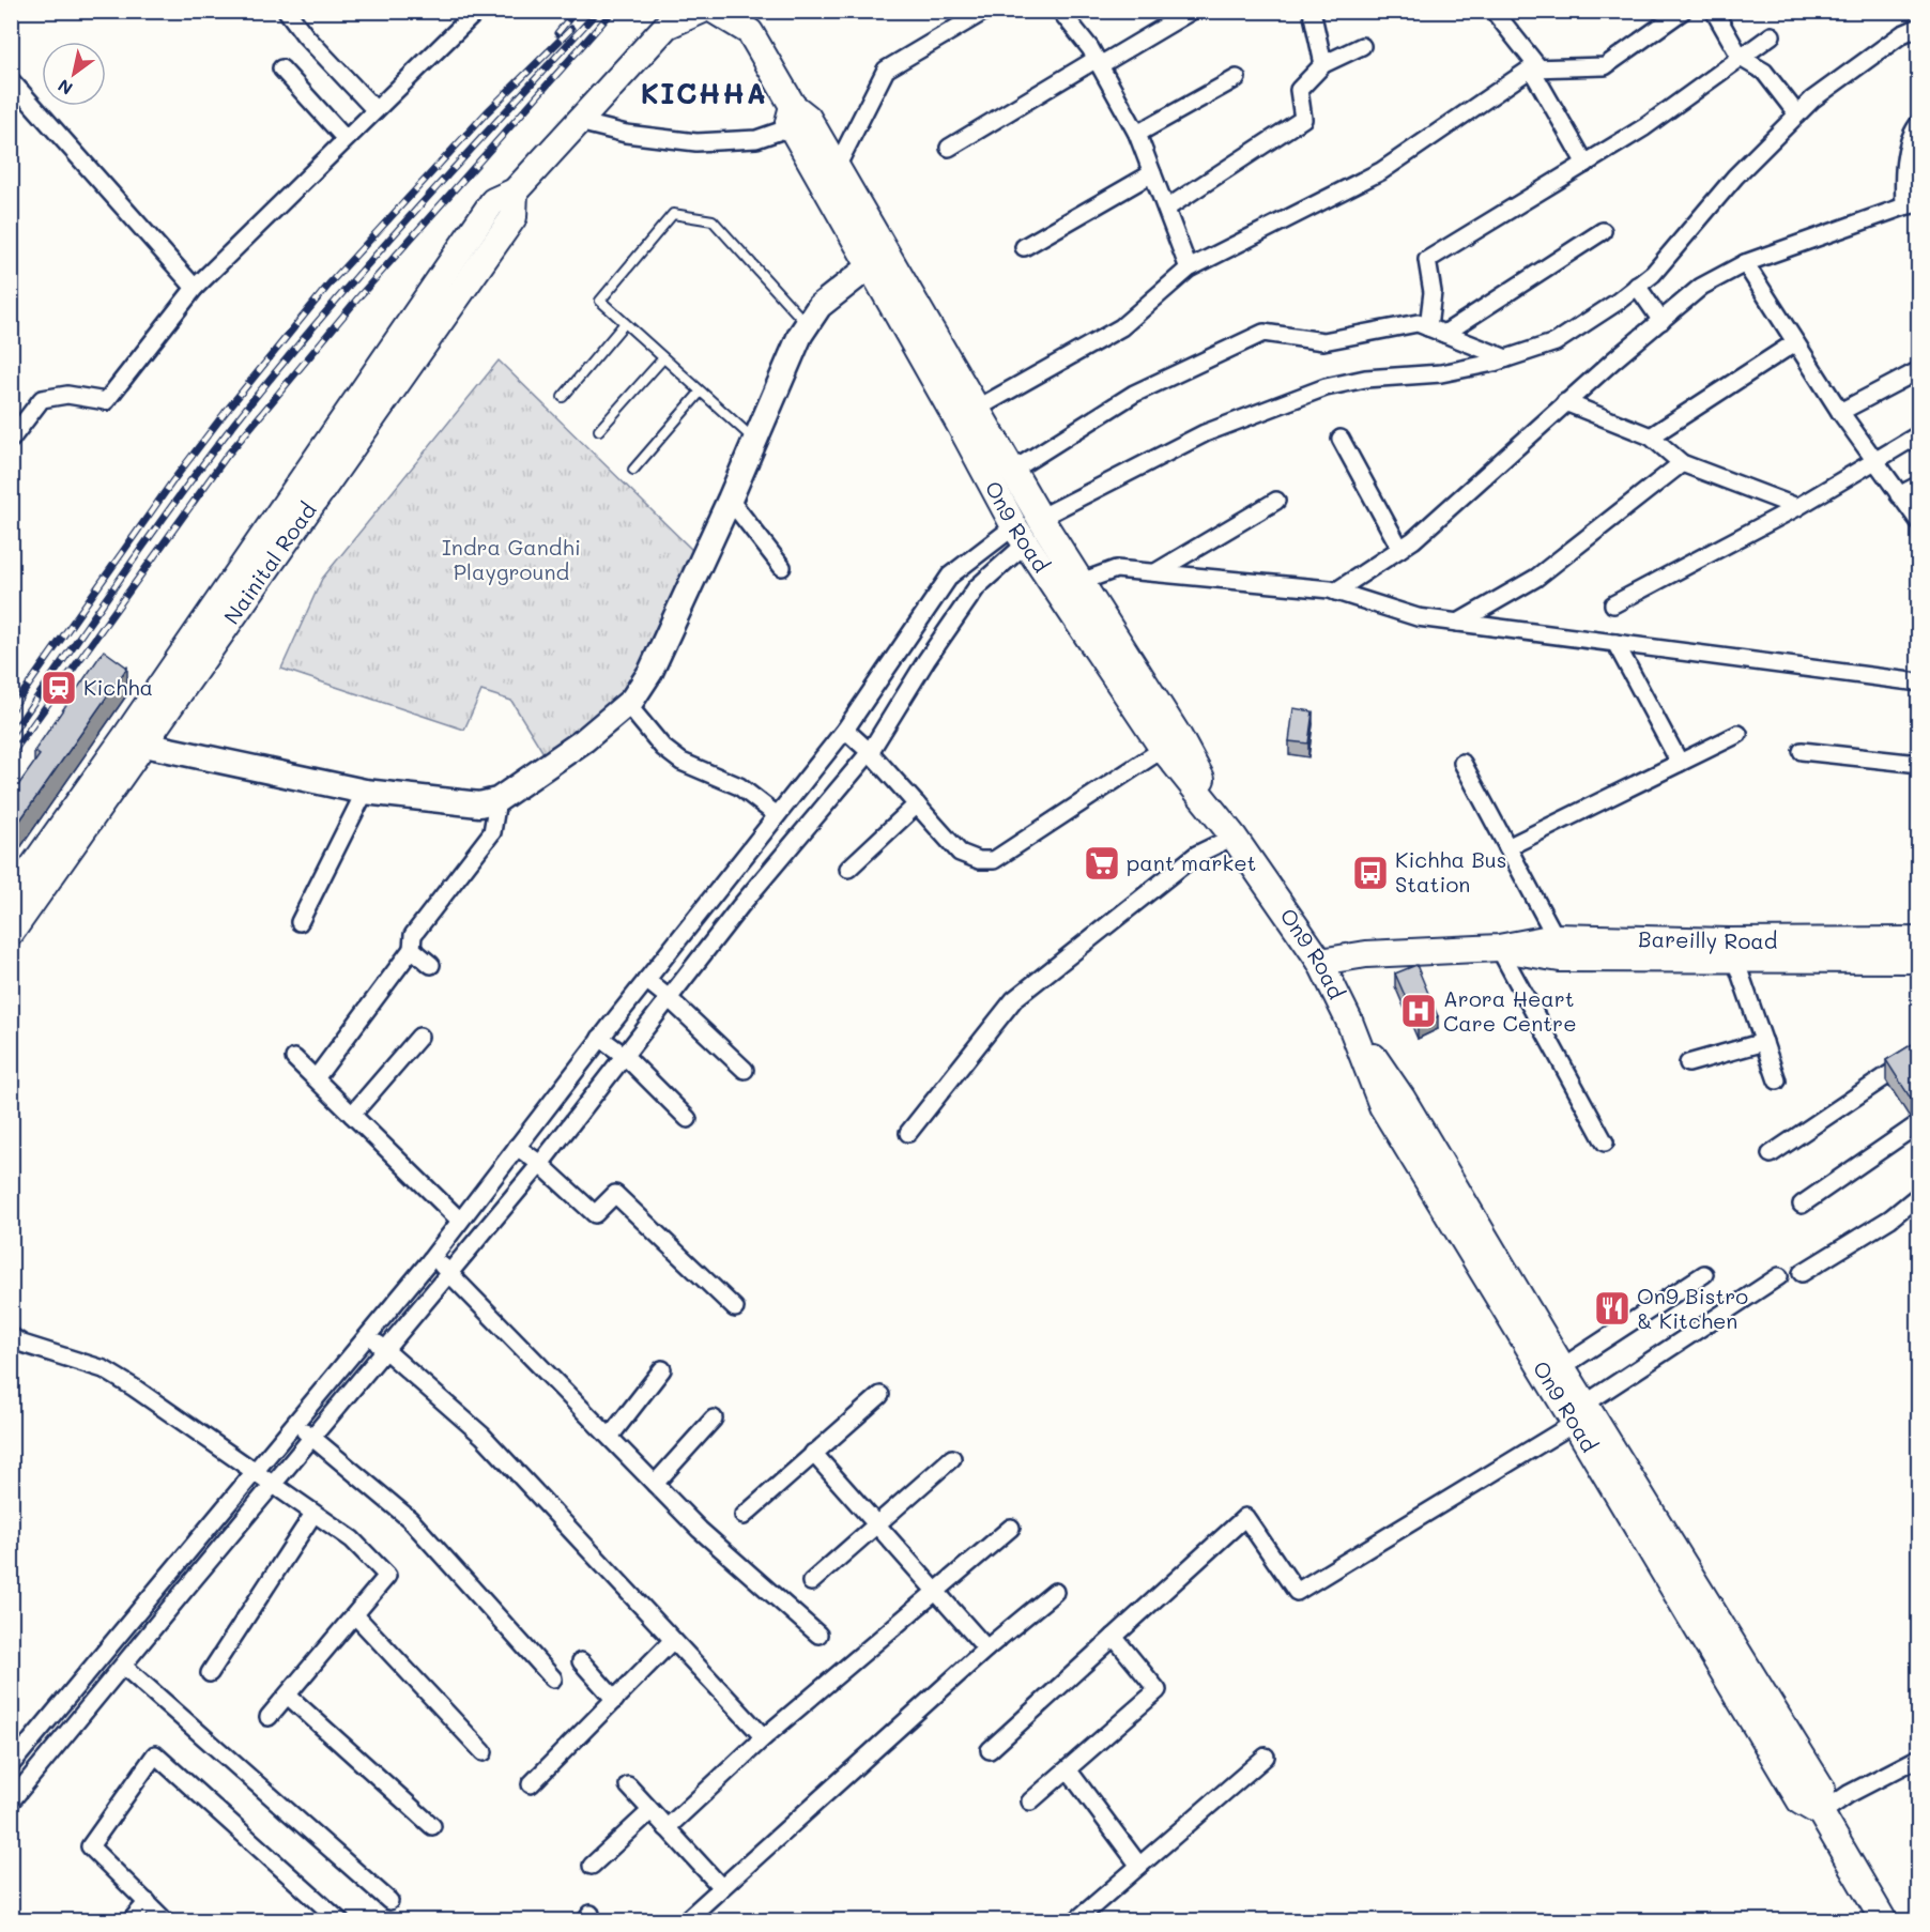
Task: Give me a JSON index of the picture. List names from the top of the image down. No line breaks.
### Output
{"streets":{"main road":["On9 Road","Nainital Road","Bareilly Road"]},"crossings":[["On9 Road","Bareilly Road"]],"districts":["KICHHA"],"parks":["Indra Gandhi Playground"],"places":{"station":["Kichha"],"supermarket":["pant market"],"bus stop":["Kichha Bus Station"],"hospital":["Arora Heart Care Centre"],"restaurant":["On9 Bistro & Kitchen"]},"north":"bottom left"}
